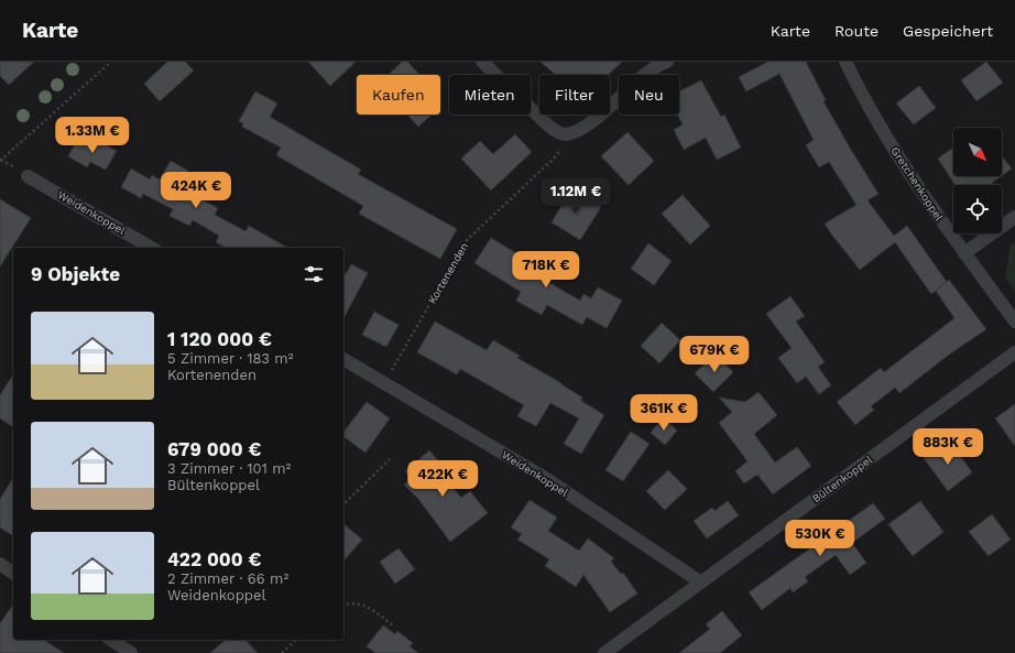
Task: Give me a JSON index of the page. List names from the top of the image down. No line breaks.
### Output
{"streets":{"street":["Gretchenkoppel","Weidenkoppel","Bültenkoppel"],"path":["Kortenenden"]},"crossings":[["Weidenkoppel","Kortenenden"],["Weidenkoppel","Bültenkoppel"]],"north":"bottom right","page":{"header":"Karte","nav":["Karte","Route","Gespeichert"],"chip":["Kaufen","Mieten","Filter","Neu"],"price":["1.33M €","424K €","1.12M €","718K €","679K €","361K €","883K €","422K €","530K €"],"heading":"9 Objekte","list":[{"name":"1 120 000 €","note":"5 Zimmer · 183 m² · Kortenenden"},{"name":"679 000 €","note":"3 Zimmer · 101 m² · Bültenkoppel"},{"name":"422 000 €","note":"2 Zimmer · 66 m² · Weidenkoppel"}]}}
